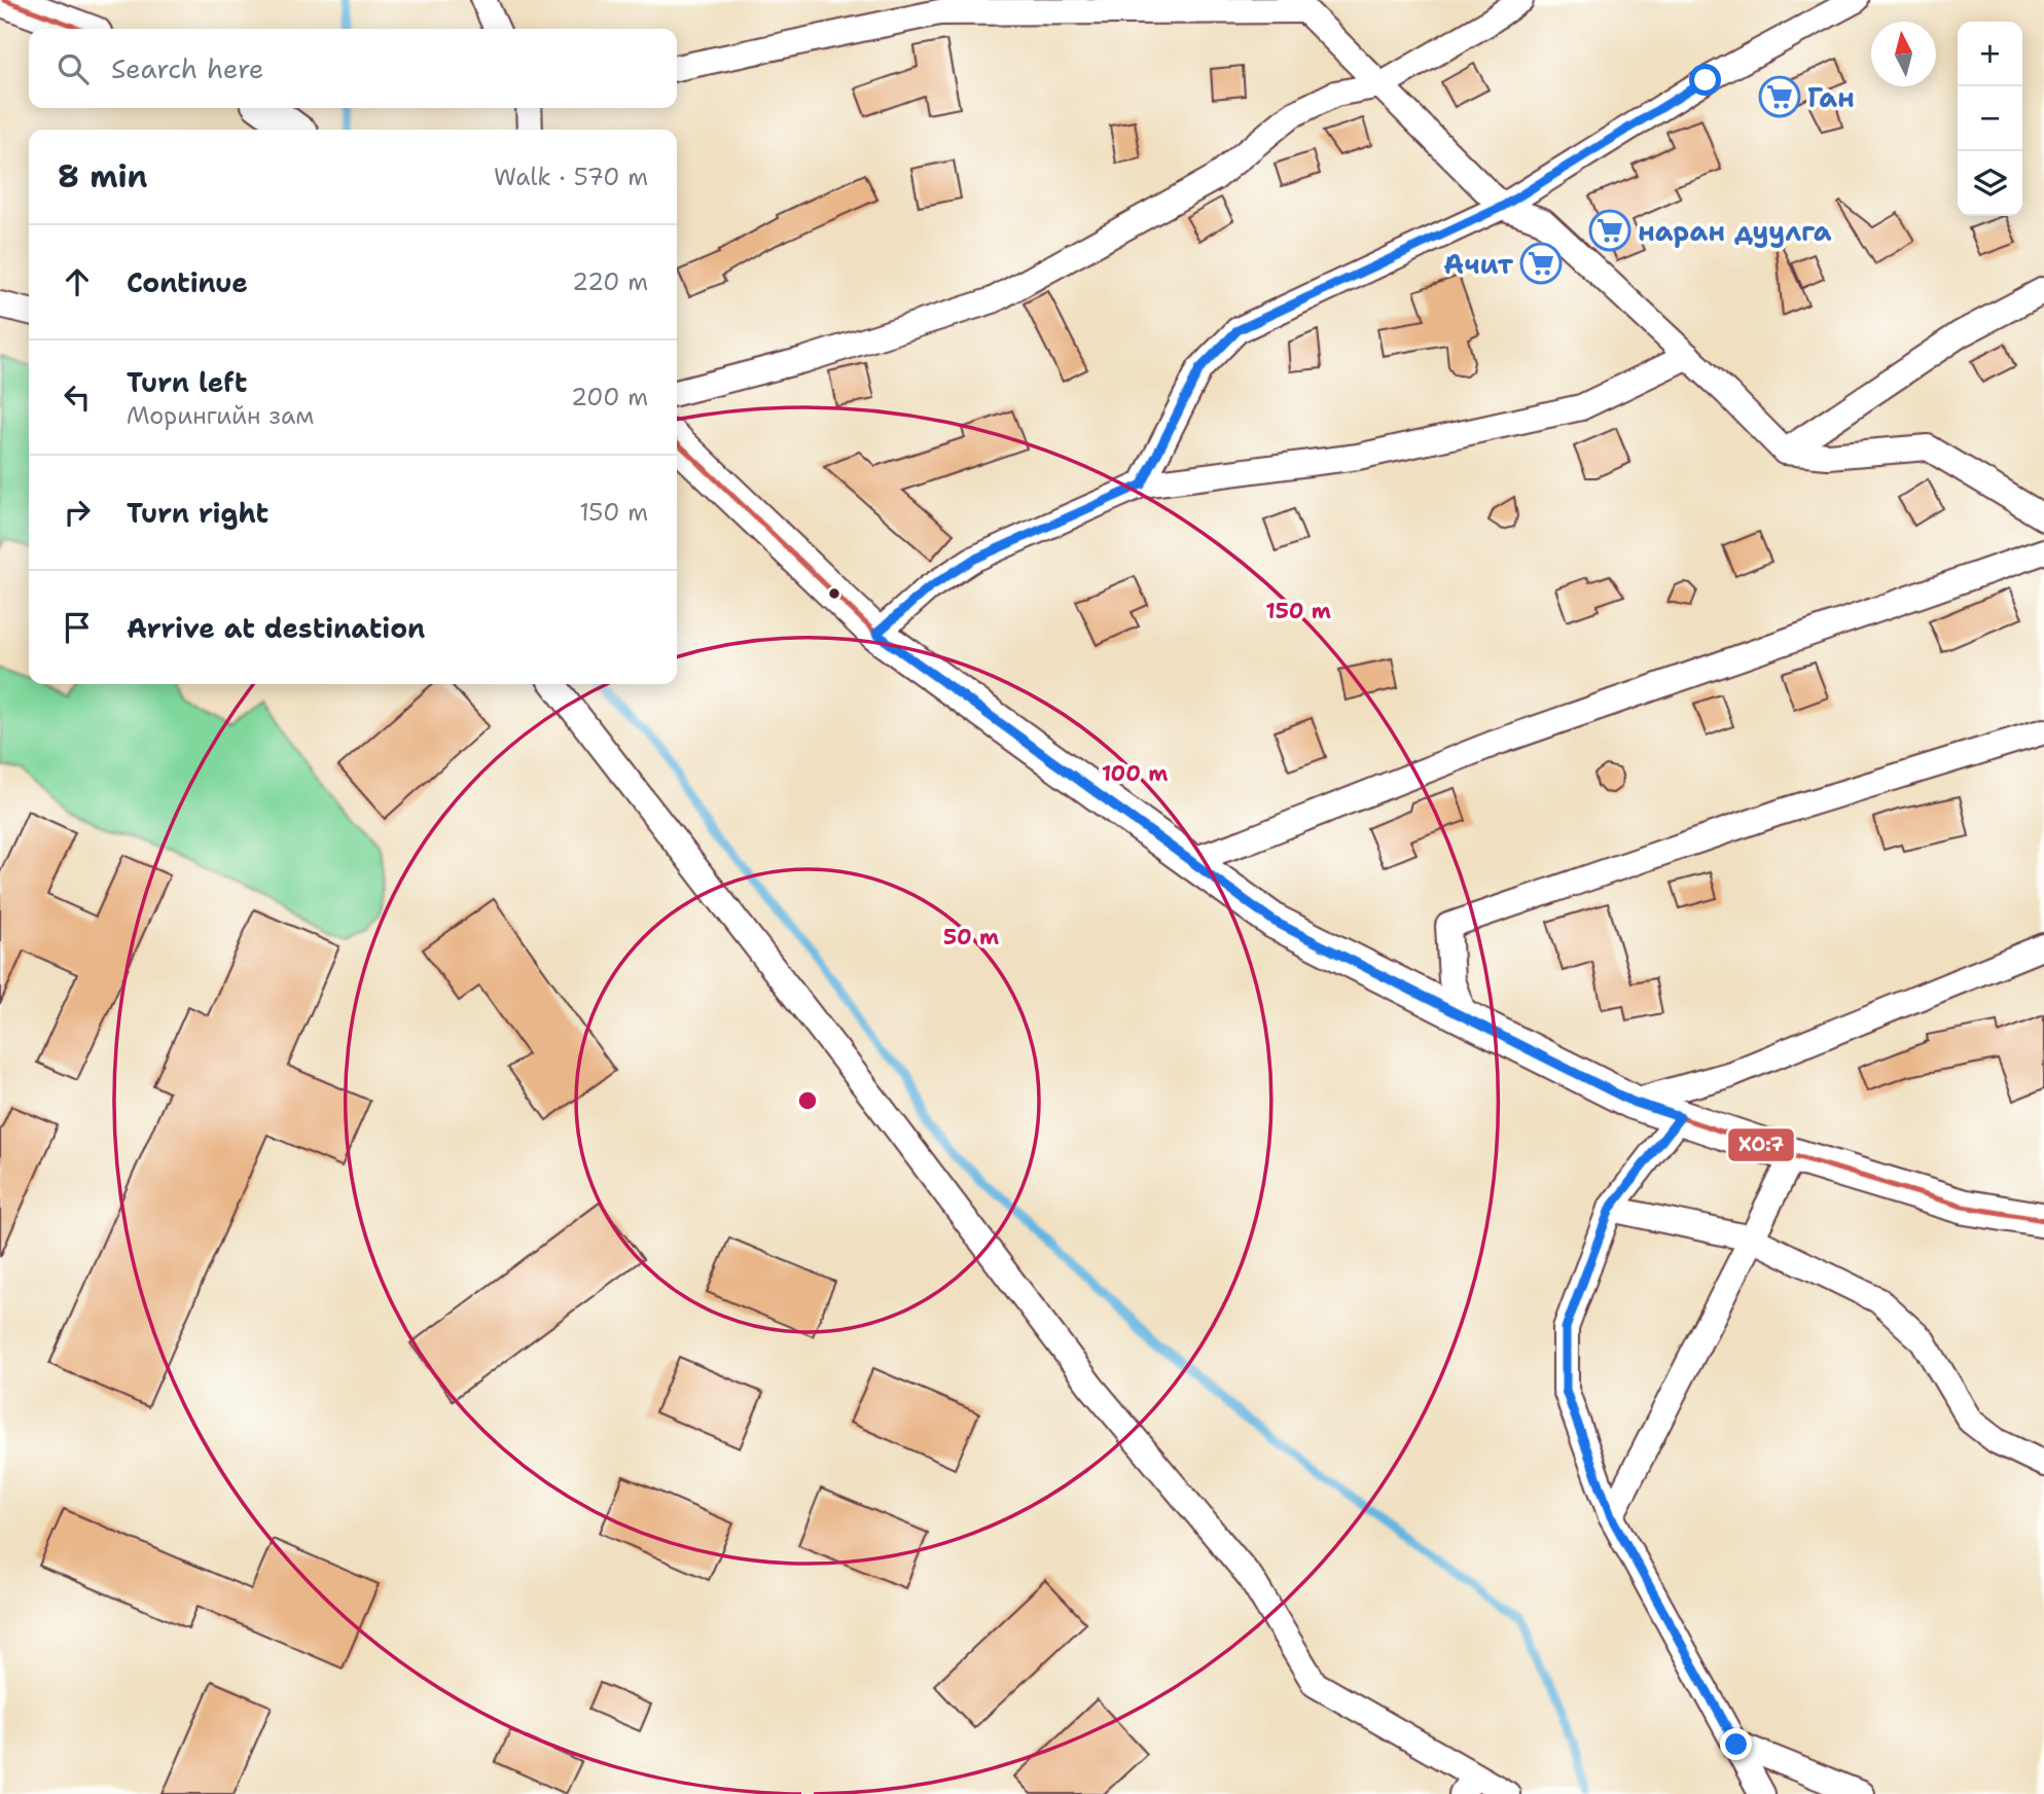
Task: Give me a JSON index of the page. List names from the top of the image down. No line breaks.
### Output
{"places":{"supermarket":["Ган","наран дуулга","Ачит"]},"lines":["transit line ХО:7"],"north":"top","page":{"map_buttons":["+","−"],"search":"Search here","heading":["8 min","Walk · 570 m"],"list":[["Continue","220 m"],["Turn left","Морингийн зам","200 m"],["Turn right","150 m"],"Arrive at destination"]},"rings":["150 m","100 m","50 m"]}
